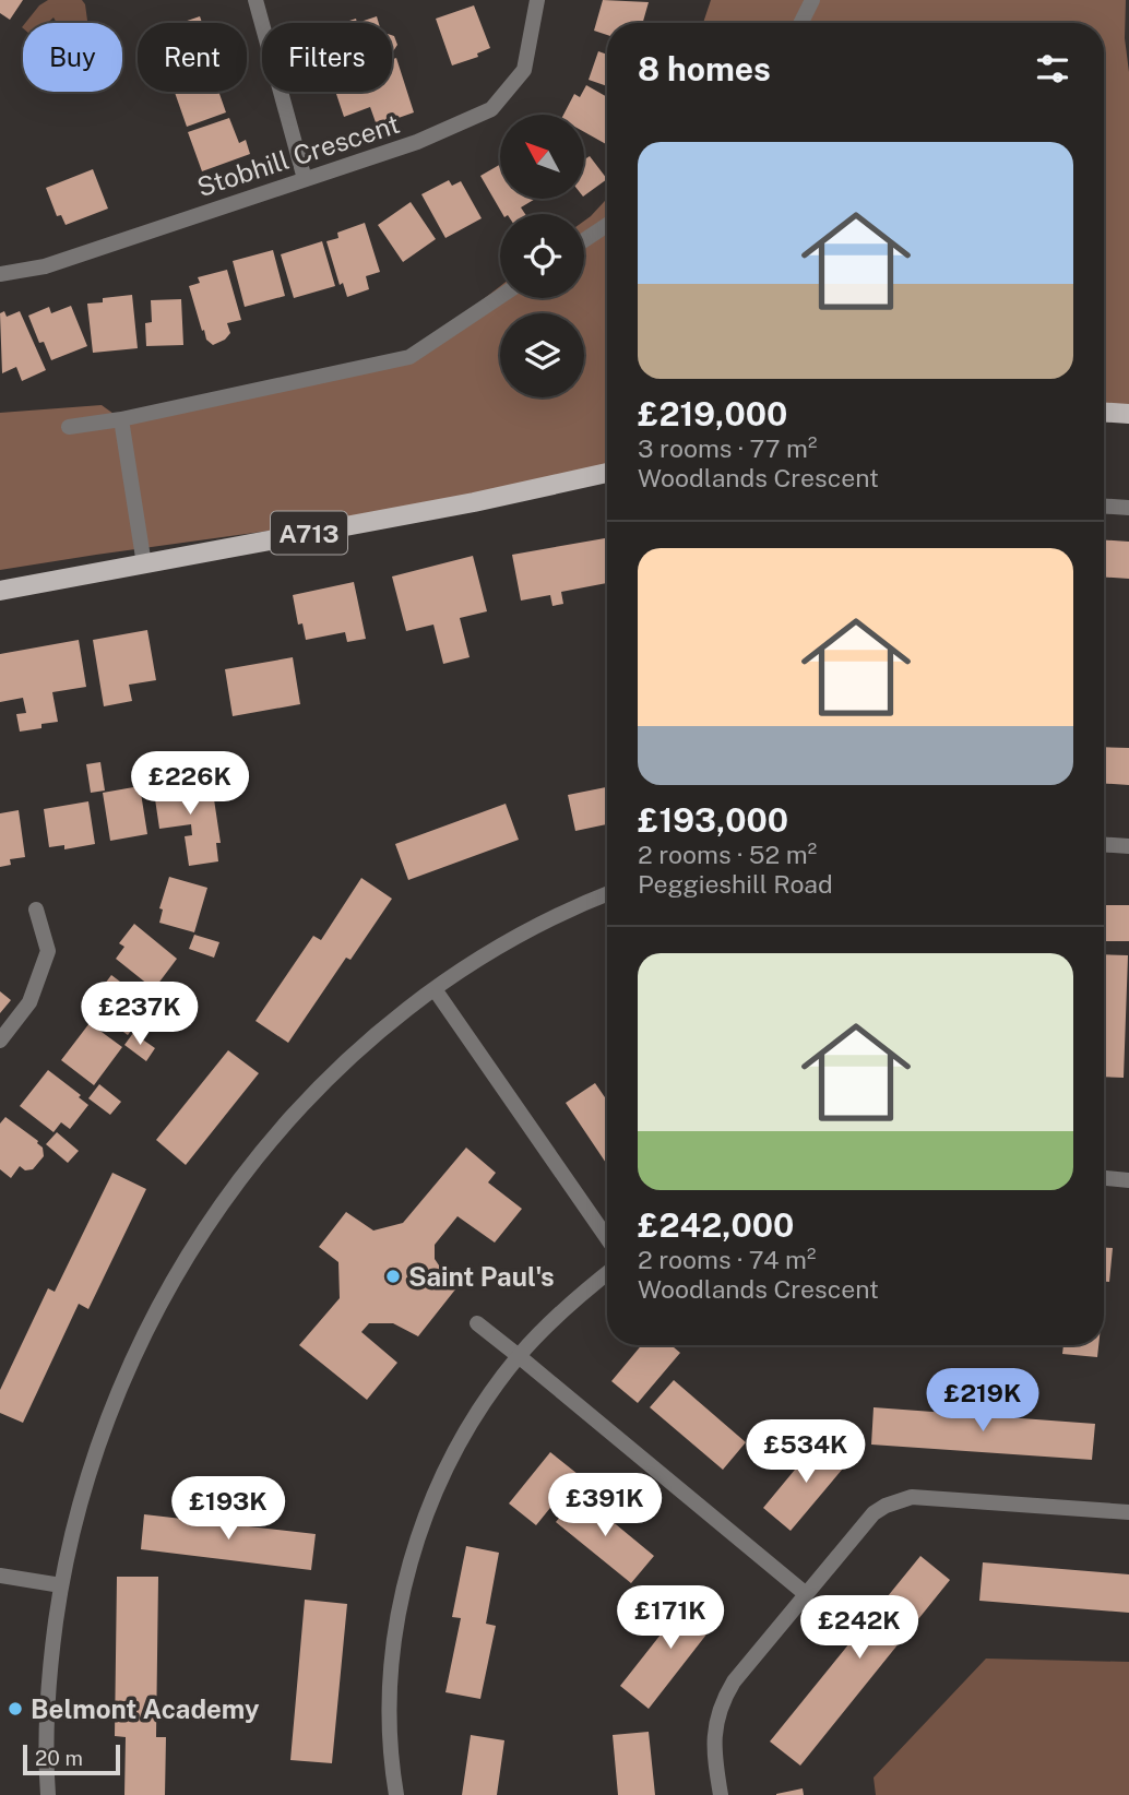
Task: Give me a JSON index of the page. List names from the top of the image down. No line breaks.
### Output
{"streets":{"main road":["A713"],"street":["Stobhill Crescent"]},"places":["Saint Paul's","Belmont Academy"],"scale_bar":"20 m","north":"top left","page":{"chip":["Buy","Rent","Filters"],"heading":"8 homes","list":[{"name":"£219,000","note":"3 rooms · 77 m² · Woodlands Crescent"},{"name":"£193,000","note":"2 rooms · 52 m² · Peggieshill Road"},{"name":"£242,000","note":"2 rooms · 74 m² · Woodlands Crescent"}],"price":["£226K","£237K","£219K","£534K","£391K","£193K","£171K","£242K"],"scale":"20 m"}}
